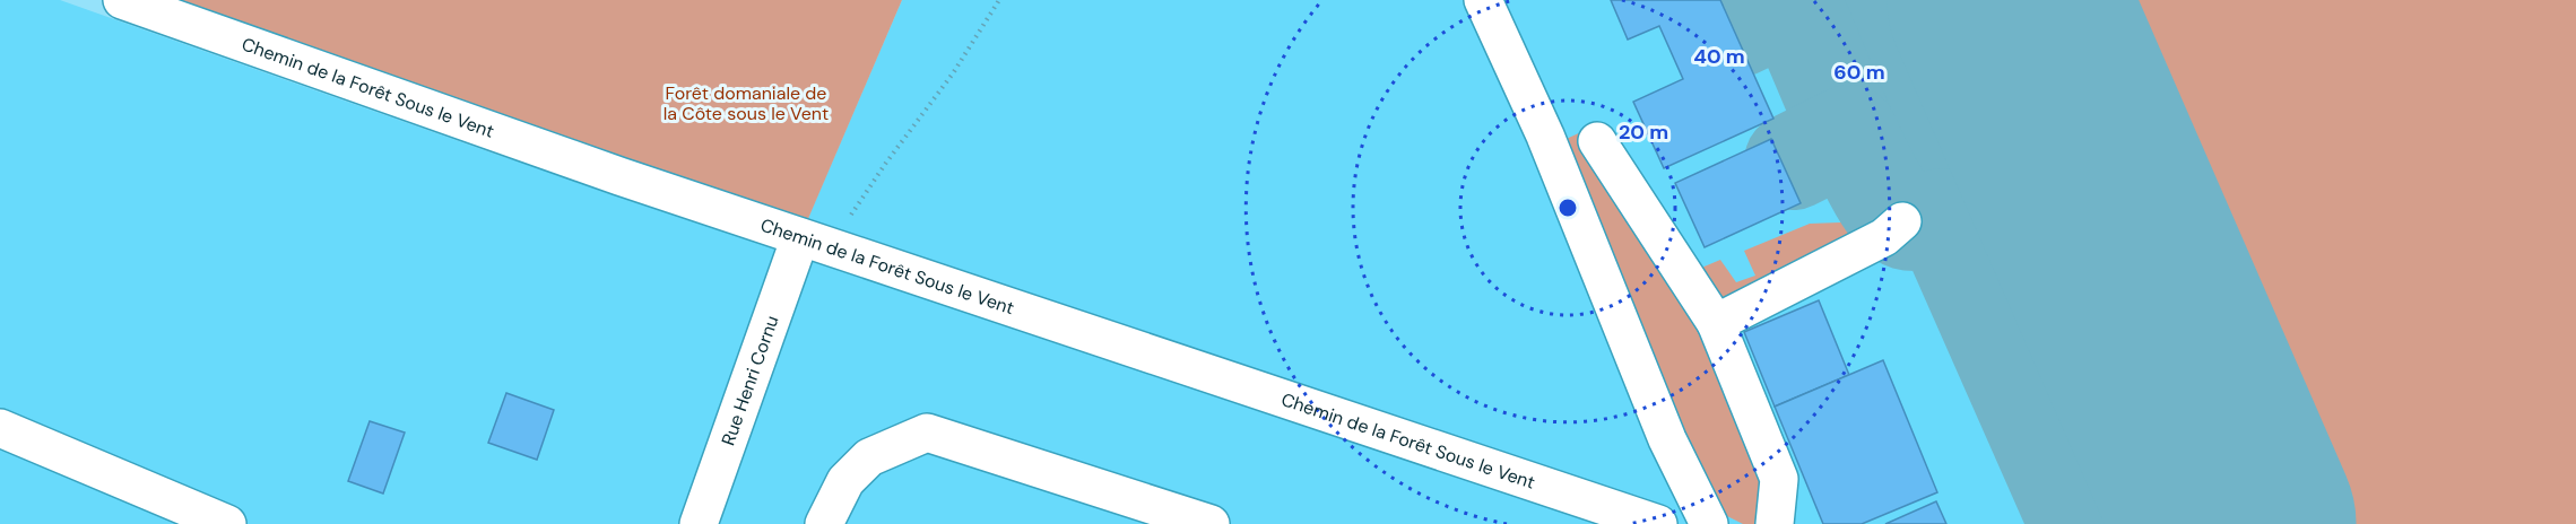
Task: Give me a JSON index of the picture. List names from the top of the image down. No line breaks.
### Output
{"streets":{"street":["Chemin de la Forêt Sous le Vent","Rue Henri Cornu"]},"crossings":[["Chemin de la Forêt Sous le Vent","Rue Henri Cornu"]],"parks":["Forêt domaniale de la Côte sous le Vent"],"rings":["40 m","60 m","20 m"]}
